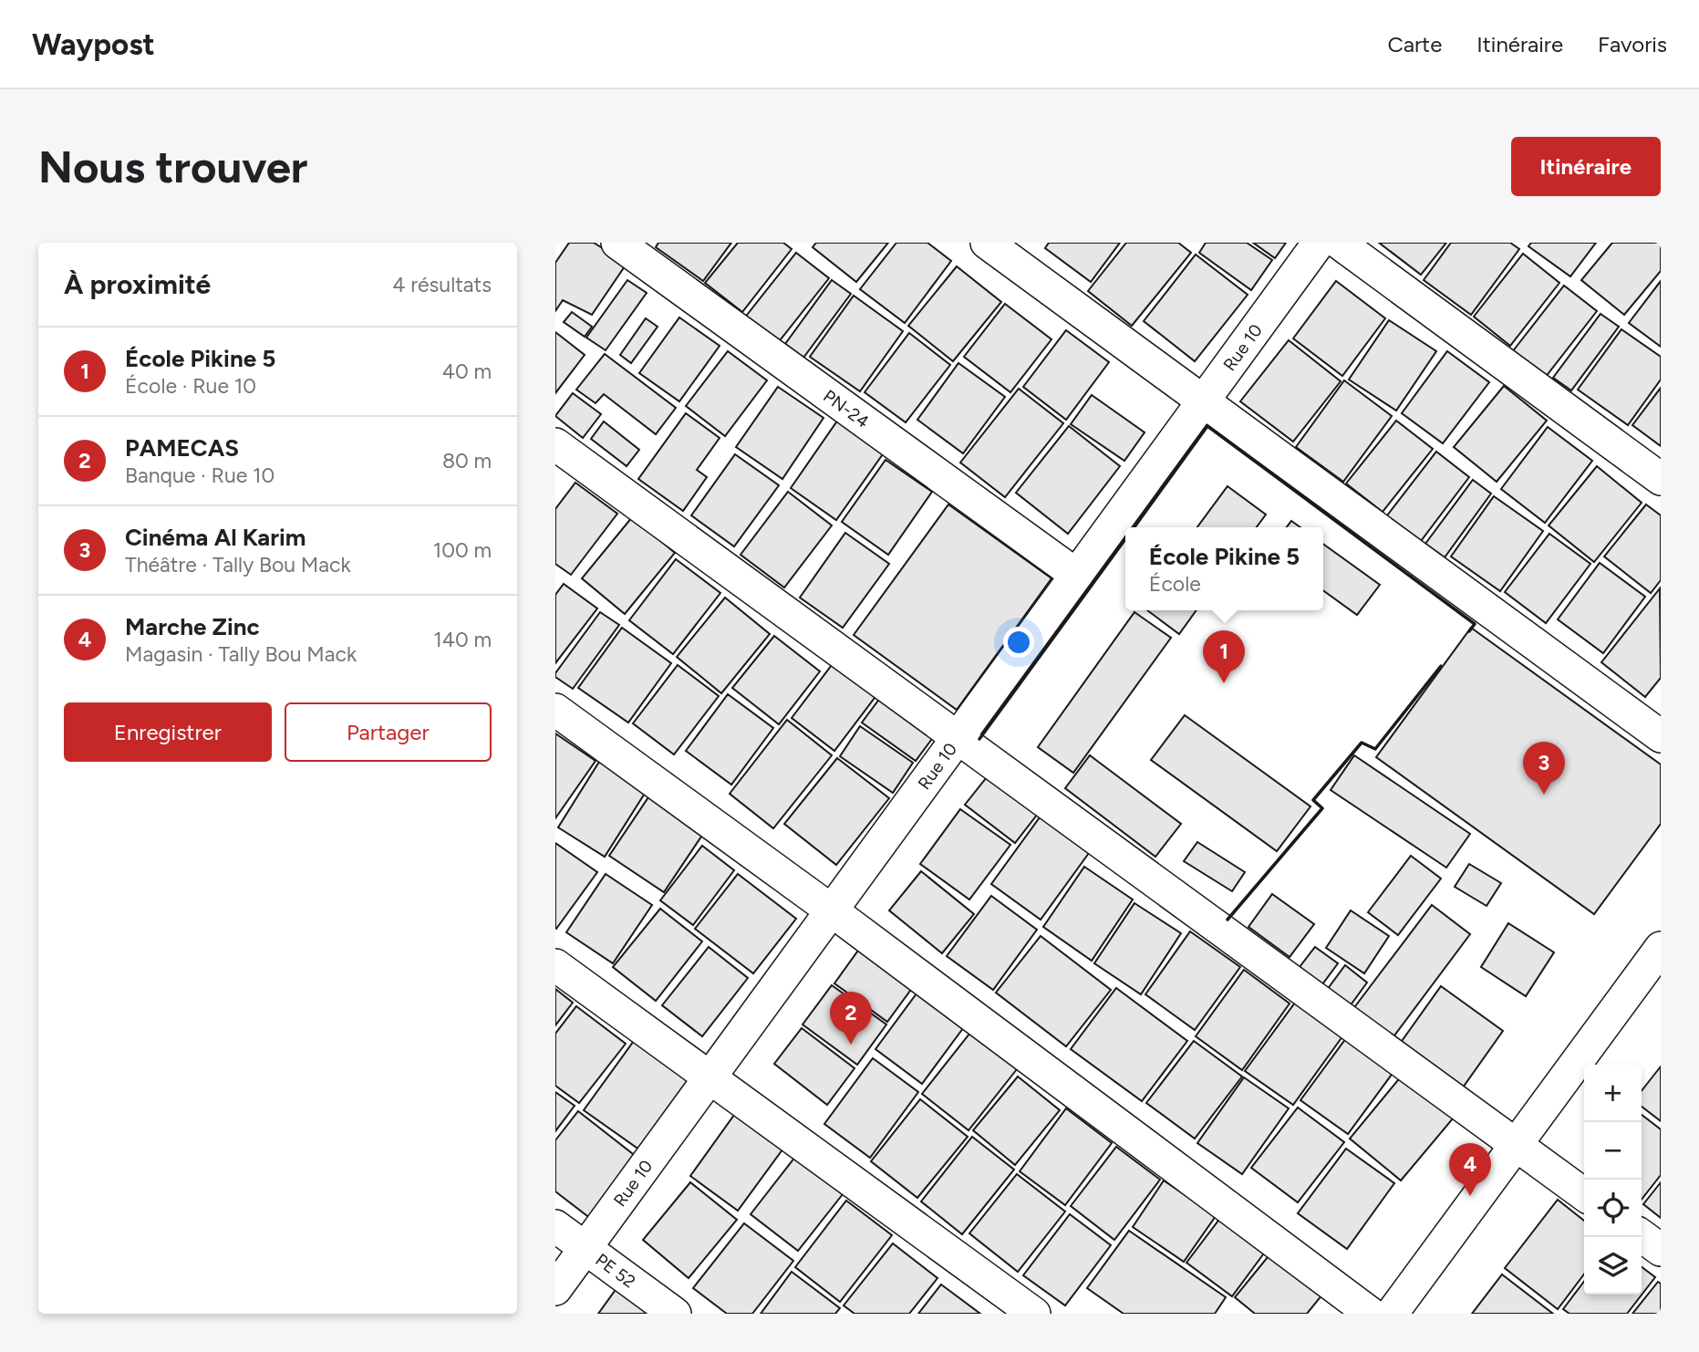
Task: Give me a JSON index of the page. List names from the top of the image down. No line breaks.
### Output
{"streets":{"street":["Rue 10","PN-24","PE 52"]},"crossings":[["Rue 10","PN-24"],["Rue 10","PE 52"]],"page":{"header":"Waypost","nav":["Carte","Itinéraire","Favoris"],"buttons":["Itinéraire",["Enregistrer","Partager"]],"title":"Nous trouver","heading":["À proximité","4 résultats"],"list":[{"mark":"1","name":"École Pikine 5","note":"École · Rue 10","value":"40 m"},{"mark":"2","name":"PAMECAS","note":"Banque · Rue 10","value":"80 m"},{"mark":"3","name":"Cinéma Al Karim","note":"Théâtre · Tally Bou Mack","value":"100 m"},{"mark":"4","name":"Marche Zinc","note":"Magasin · Tally Bou Mack","value":"140 m"}],"popup":["École Pikine 5","École"],"pins":["1","3","2","4"],"map_buttons":["+","−"]}}
